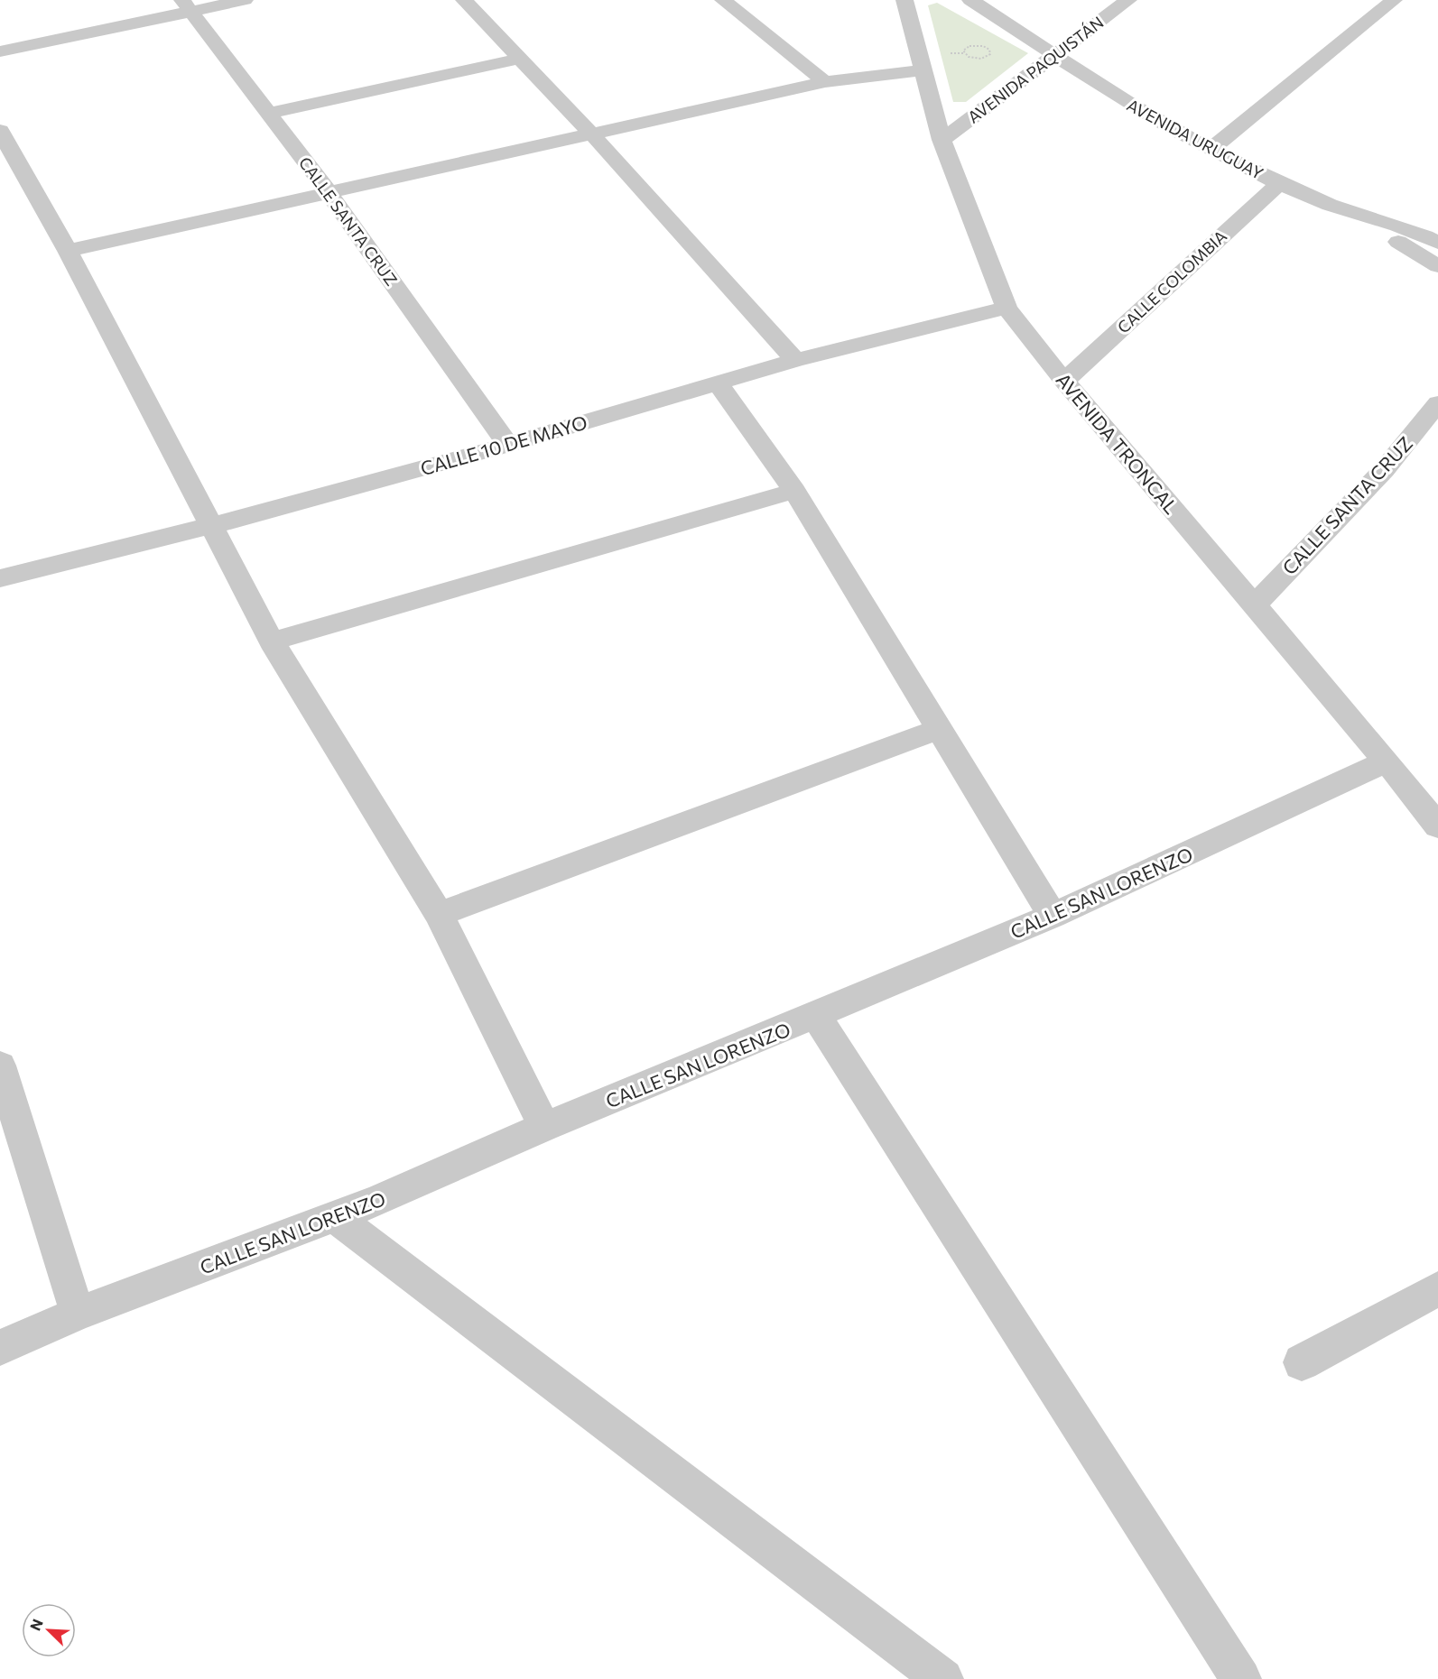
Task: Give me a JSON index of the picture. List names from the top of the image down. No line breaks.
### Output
{"streets":{"street":["AVENIDA PAQUISTÁN","AVENIDA URUGUAY","CALLE SANTA CRUZ","CALLE COLOMBIA","AVENIDA TRONCAL","CALLE 10 DE MAYO","CALLE SAN LORENZO"]},"crossings":[["AVENIDA PAQUISTÁN","AVENIDA URUGUAY"],["AVENIDA PAQUISTÁN","AVENIDA TRONCAL"],["AVENIDA URUGUAY","CALLE COLOMBIA"],["CALLE SANTA CRUZ","AVENIDA TRONCAL"],["CALLE SANTA CRUZ","CALLE 10 DE MAYO"],["CALLE COLOMBIA","AVENIDA TRONCAL"],["AVENIDA TRONCAL","CALLE 10 DE MAYO"],["AVENIDA TRONCAL","CALLE SAN LORENZO"]],"north":"top left"}
